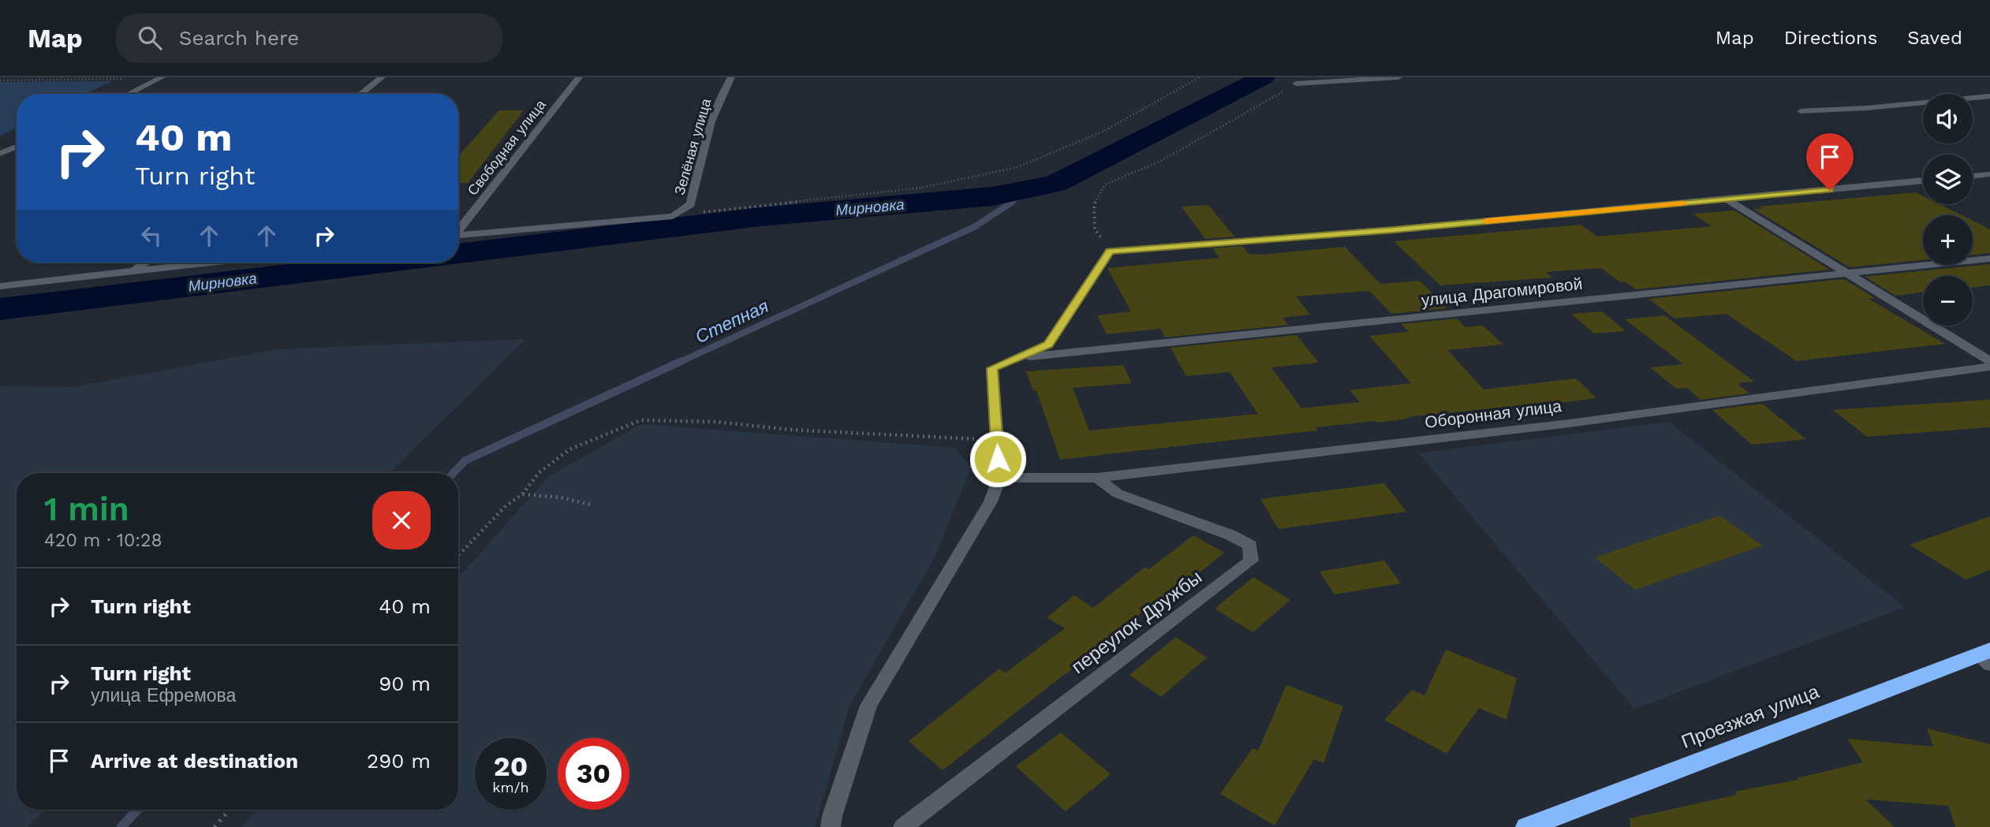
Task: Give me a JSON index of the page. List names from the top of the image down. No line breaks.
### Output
{"streets":{"highway":["Проезжая улица"],"street":["Зелёная улица","Свободная улица","улица Драгомировой","Оборонная улица","переулок Дружбы"]},"crossings":[["Оборонная улица","переулок Дружбы"]],"water":["Мирновка","Степная"],"page":{"header":"Map","search":"Search here","nav":["Map","Directions","Saved"],"map_buttons":["+","−"],"turn":["40 m","Turn right"],"heading":["1 min","420 m · 10:28"],"list":[{"name":"Turn right","value":"40 m"},{"name":"Turn right","note":"улица Ефремова","value":"90 m"},{"name":"Arrive at destination","value":"290 m"}],"speed":"20 km/h","limit":"30"}}
